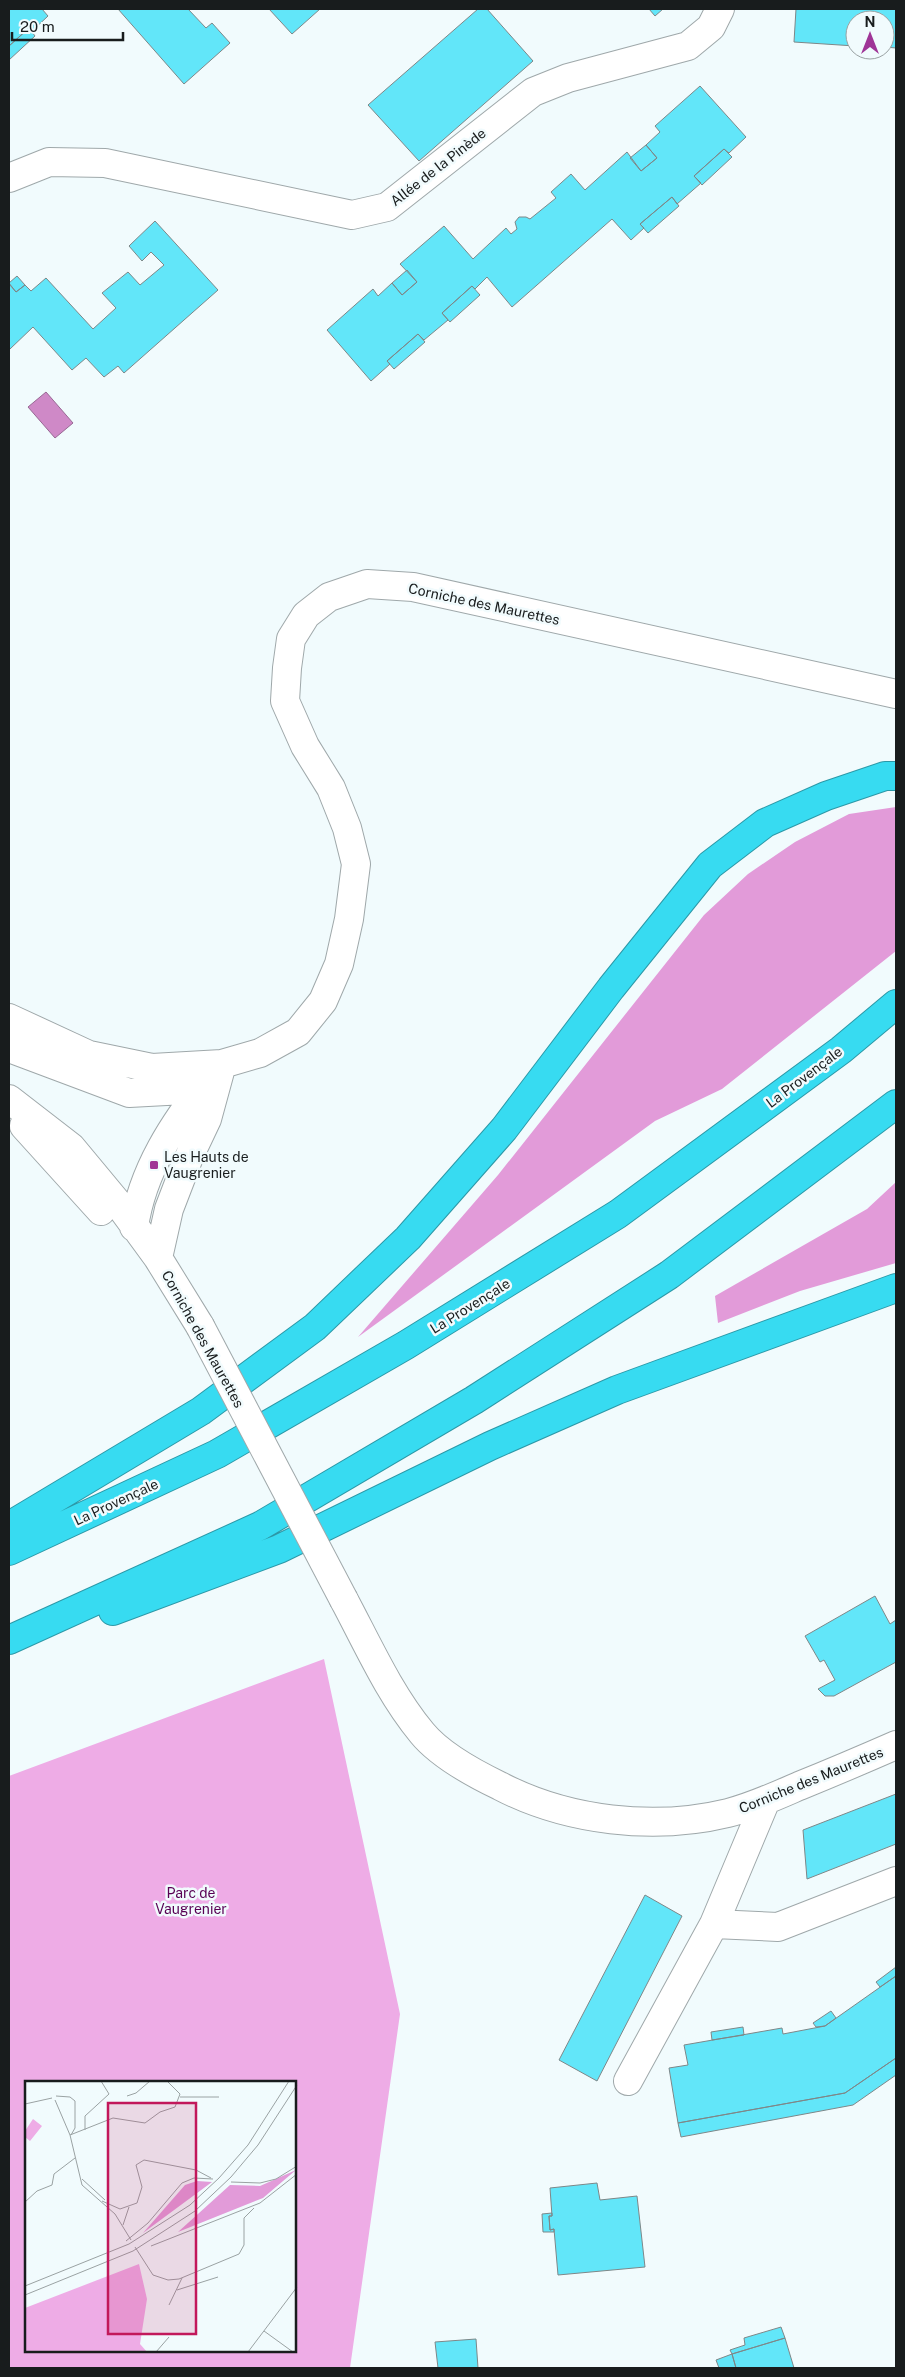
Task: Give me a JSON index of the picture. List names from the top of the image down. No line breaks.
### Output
{"streets":{"highway":["La Provençale"],"street":["Allée de la Pinède","Corniche des Maurettes"]},"parks":["Parc de Vaugrenier"],"places":{"transit":["Les Hauts de Vaugrenier"]},"scale_bar":"20 m","north":"top"}
